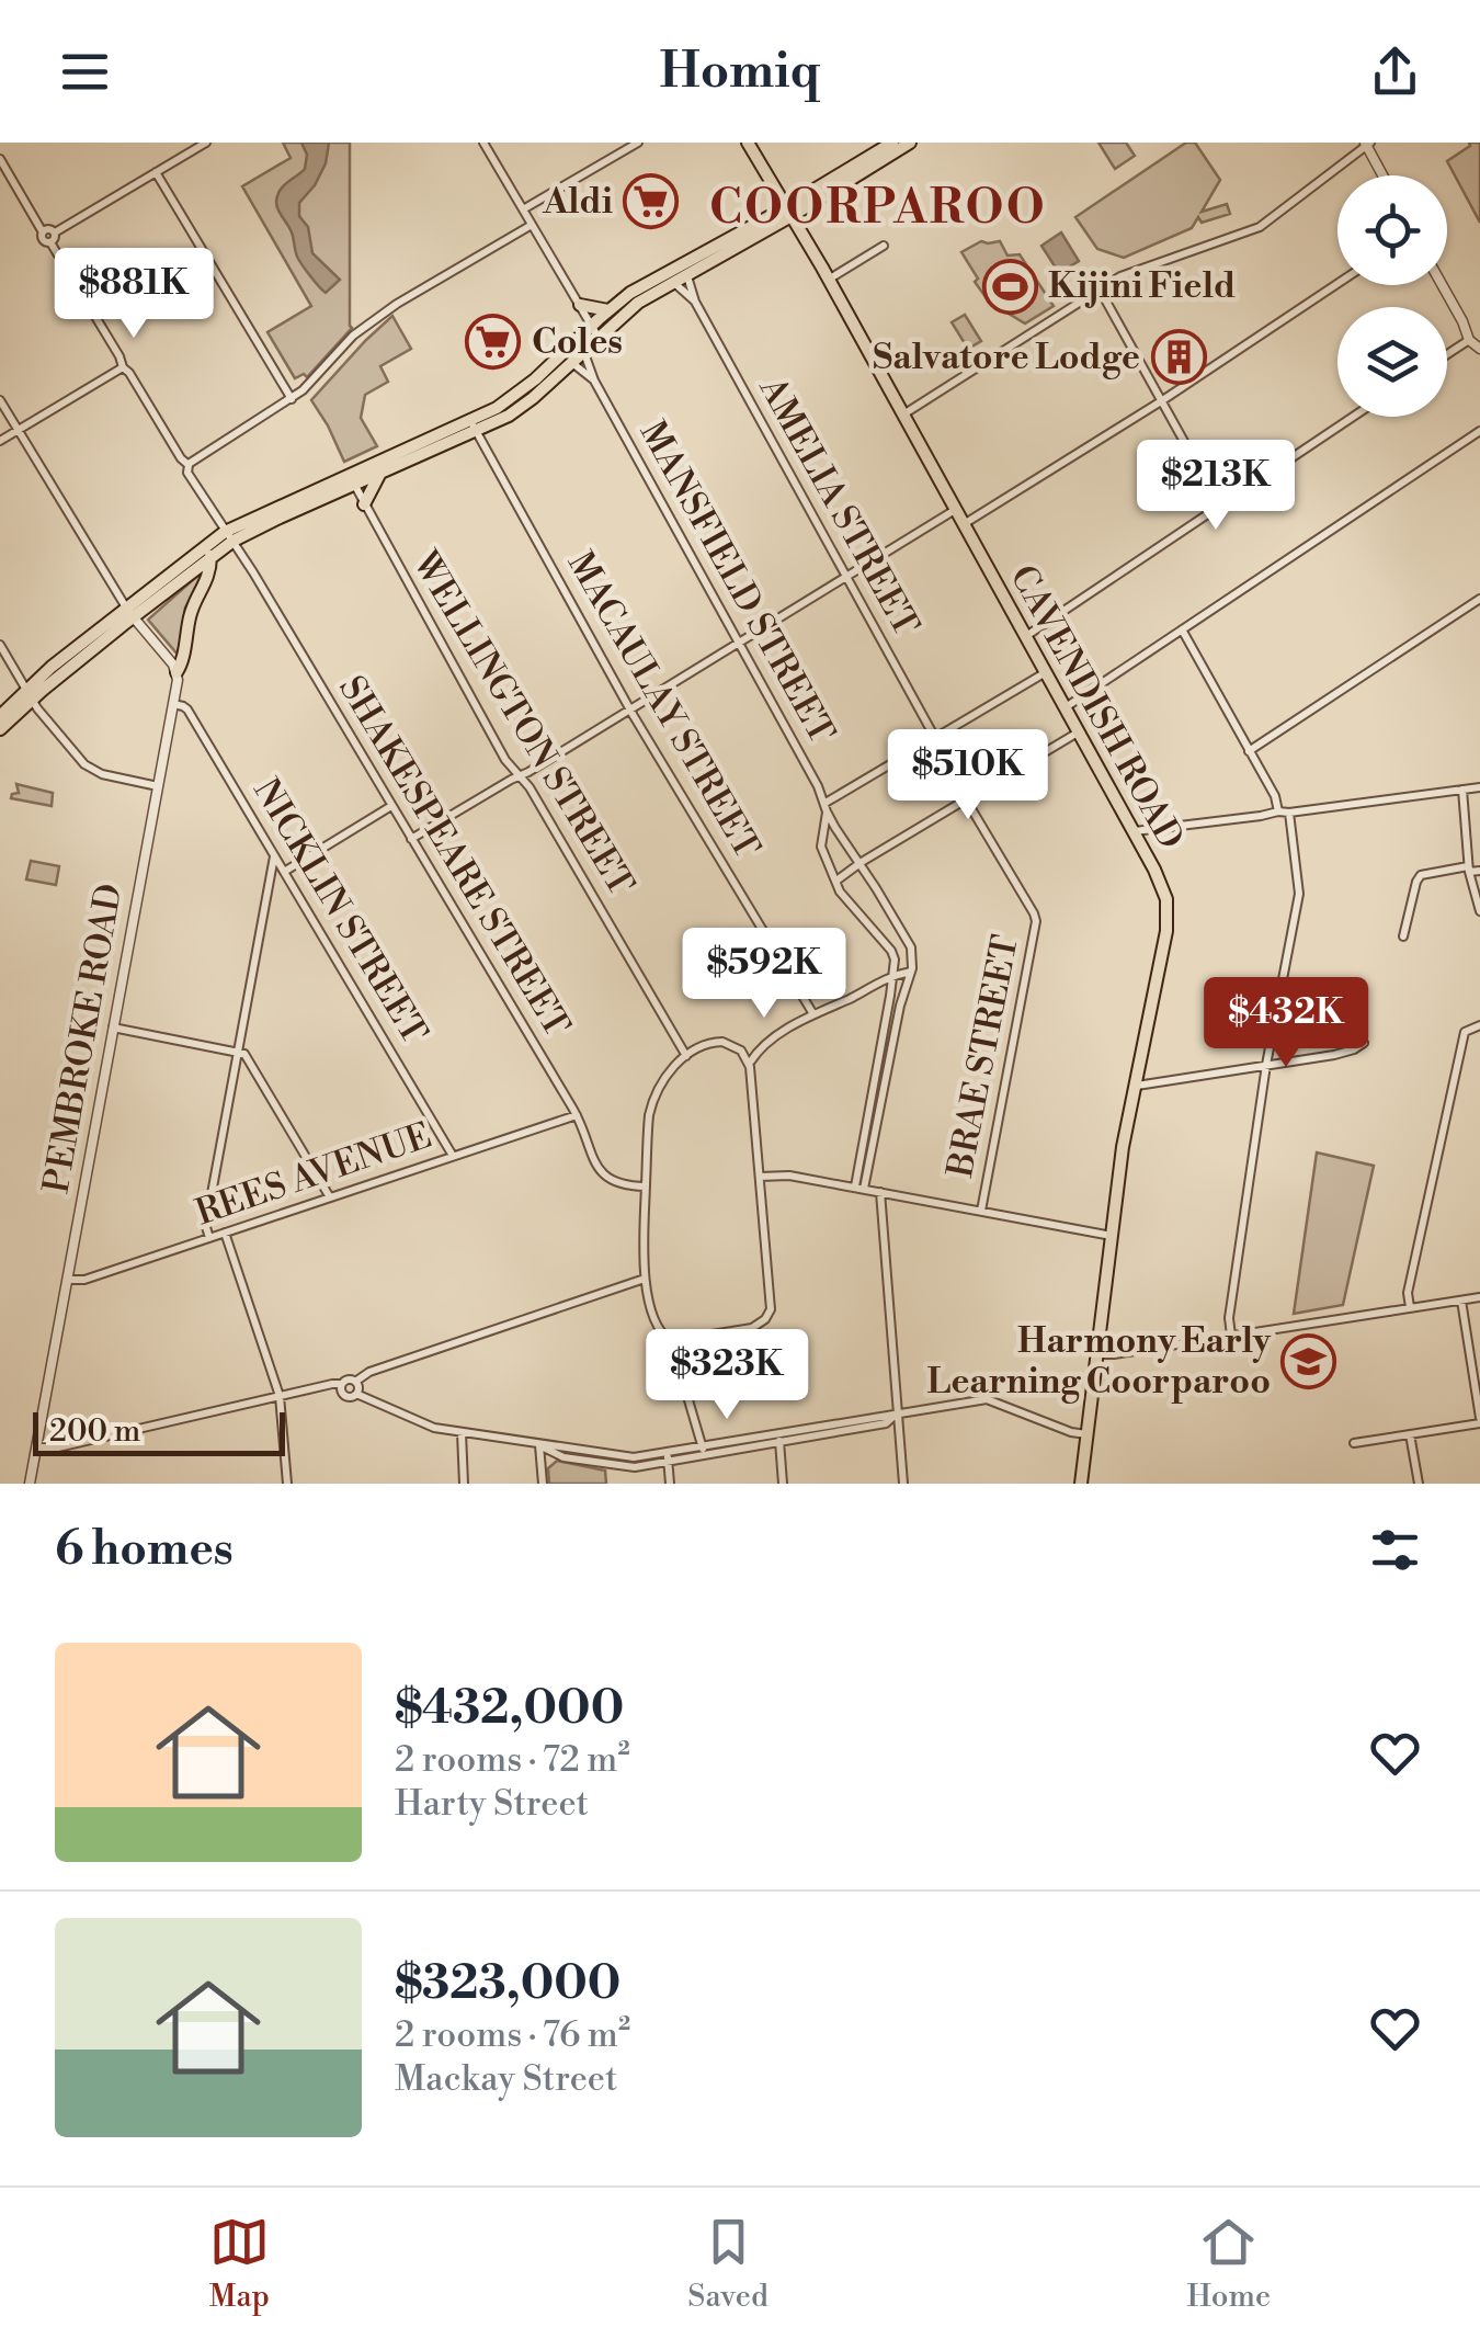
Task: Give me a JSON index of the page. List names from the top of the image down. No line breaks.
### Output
{"streets":{"main road":["CAVENDISH ROAD"],"street":["AMELIA STREET","MANSFIELD STREET","MACAULAY STREET","WELLINGTON STREET","SHAKESPEARE STREET","NICKLIN STREET","PEMBROKE ROAD","BRAE STREET","REES AVENUE"]},"crossings":[["SHAKESPEARE STREET","REES AVENUE"],["NICKLIN STREET","PEMBROKE ROAD"],["NICKLIN STREET","REES AVENUE"],["PEMBROKE ROAD","REES AVENUE"]],"districts":["COORPAROO"],"places":{"supermarket":["Aldi","Coles"],"sports":["Kijini Field"],"building":["Salvatore Lodge"],"school or university":["Harmony Early Learning Coorparoo"]},"scale_bar":"200 m","page":{"header":"Homiq","price":["$881K","$213K","$510K","$592K","$432K","$323K"],"scale":"200 m","heading":"6 homes","list":[{"name":"$432,000","note":"2 rooms · 72 m² · Harty Street"},{"name":"$323,000","note":"2 rooms · 76 m² · Mackay Street"}],"tabs":["Map","Saved","Home"]}}
